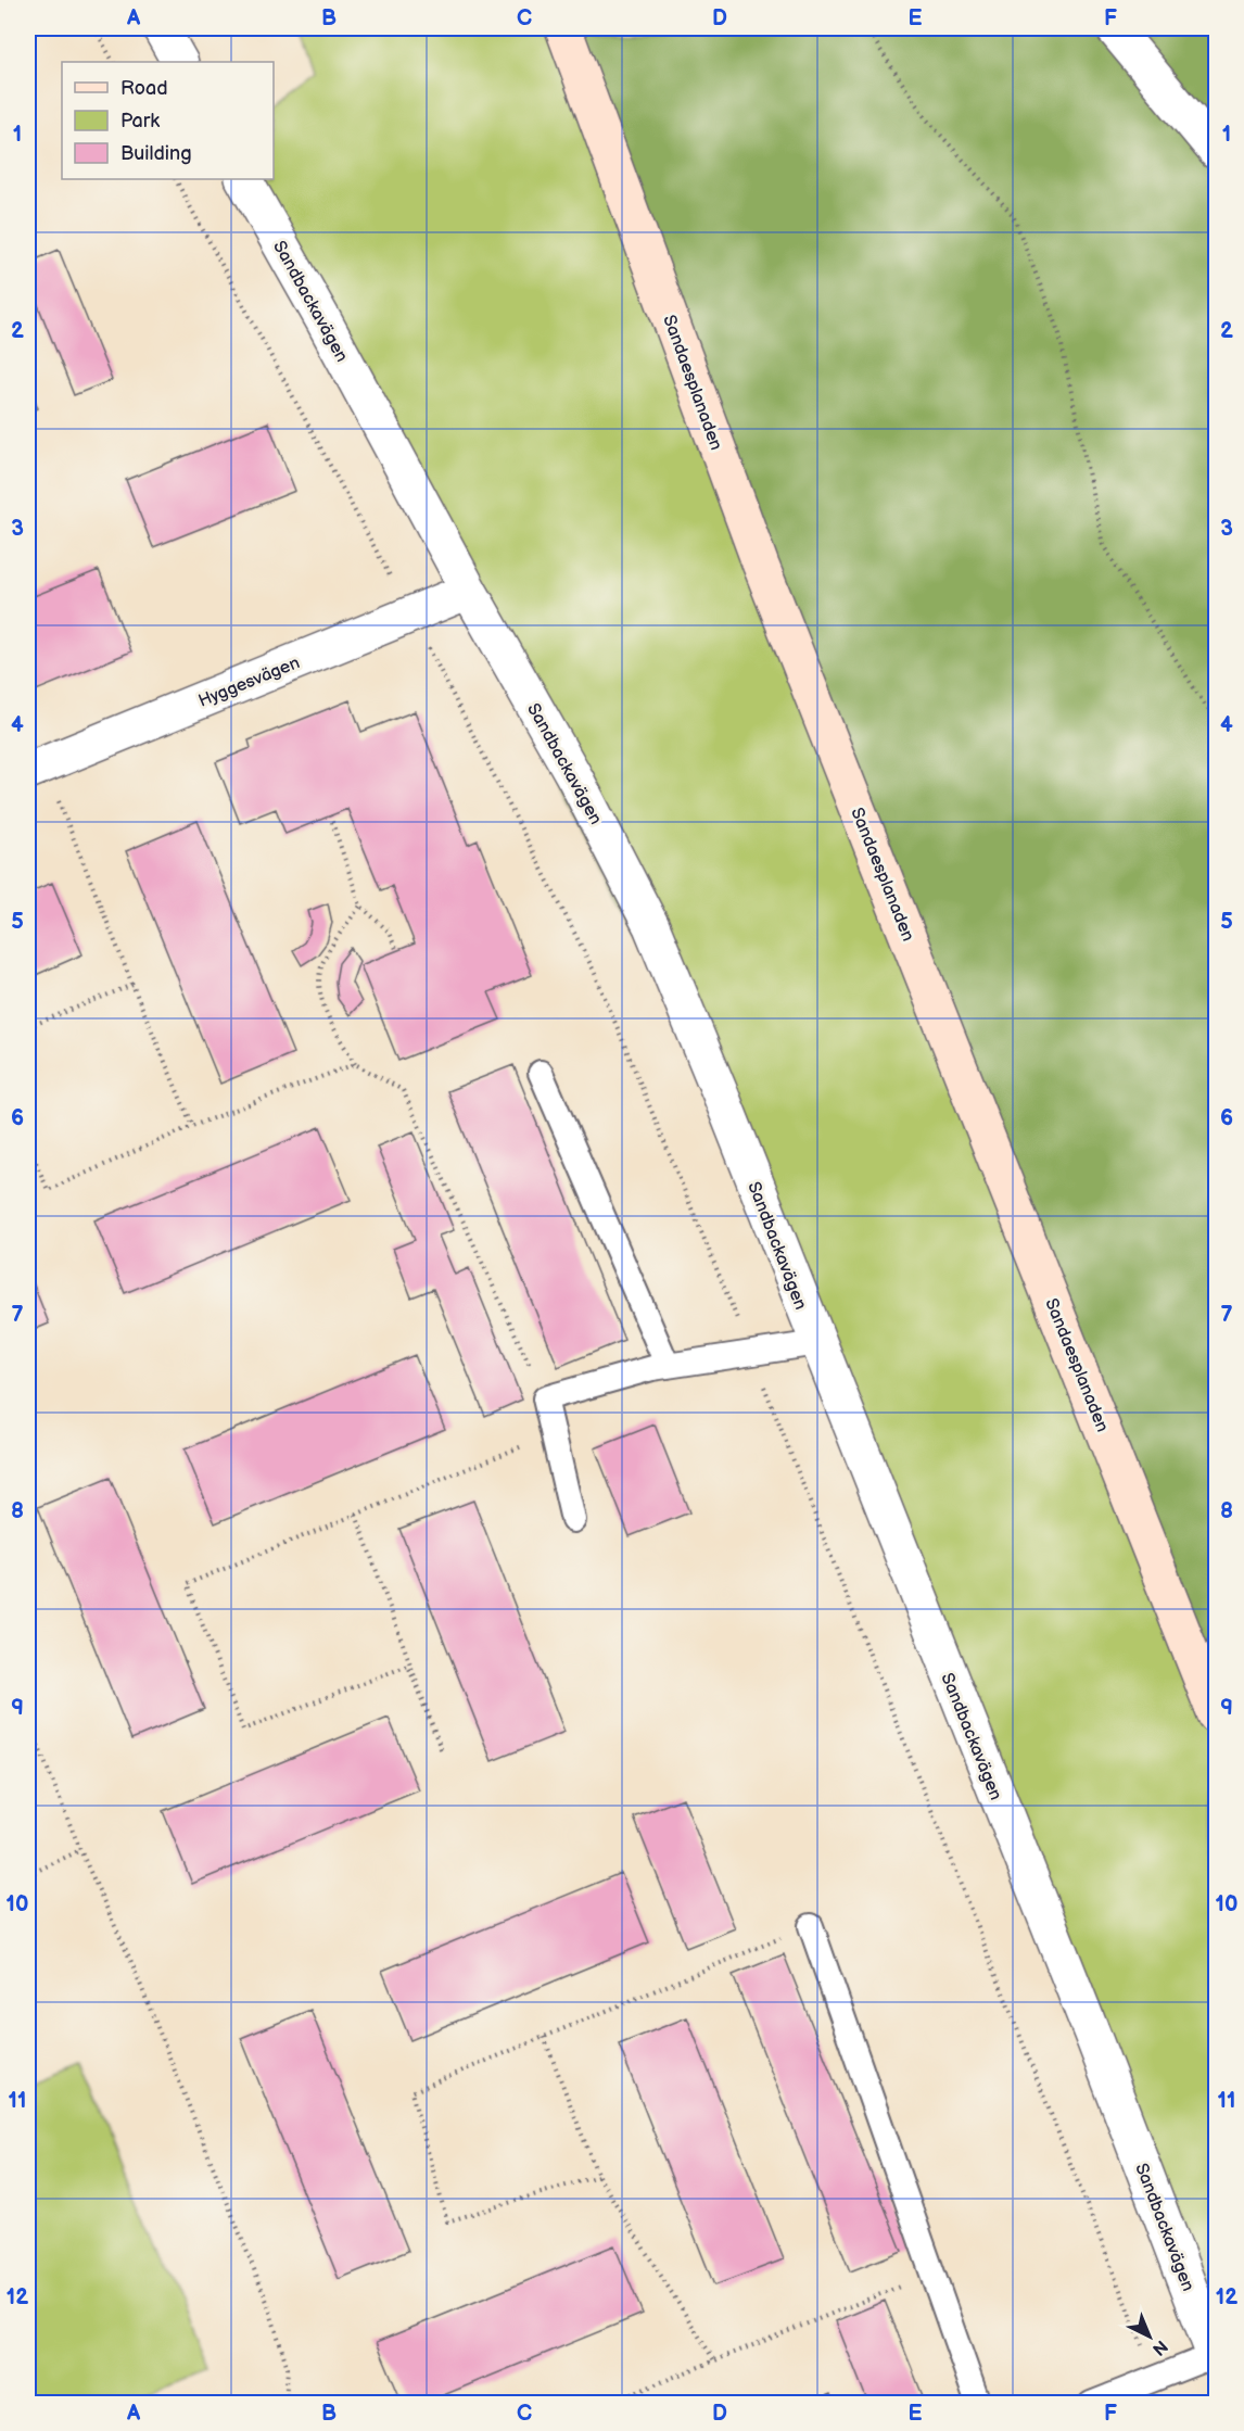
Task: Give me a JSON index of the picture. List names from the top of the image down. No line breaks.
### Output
{"streets":{"main road":["Sandaesplanaden"],"street":["Sandbackavägen","Hyggesvägen"]},"crossings":[["Sandbackavägen","Hyggesvägen"]],"legend":["Road","Park","Building"],"north":"bottom right","grid":{"columns":["A","B","C","D","E","F"],"rows":["1","2","3","4","5","6","7","8","9","10","11","12"]}}
